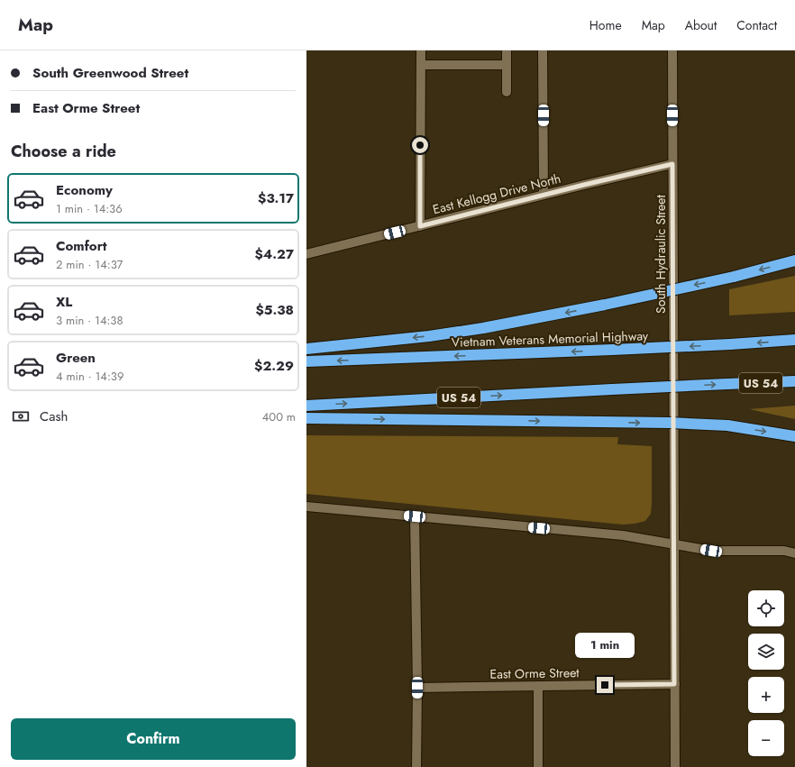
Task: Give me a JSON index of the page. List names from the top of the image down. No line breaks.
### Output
{"streets":{"highway":["Vietnam Veterans Memorial Highway","US 54"],"street":["East Kellogg Drive North","South Hydraulic Street","East Orme Street"]},"crossings":[["East Kellogg Drive North","South Hydraulic Street"],["South Hydraulic Street","East Orme Street"]],"page":{"header":"Map","nav":["Home","Map","About","Contact"],"banner":["South Greenwood Street","East Orme Street"],"heading":"Choose a ride","list":[{"name":"Economy","note":"1 min · 14:36","value":"$3.17"},{"name":"Comfort","note":"2 min · 14:37","value":"$4.27"},{"name":"XL","note":"3 min · 14:38","value":"$5.38"},{"name":"Green","note":"4 min · 14:39","value":"$2.29"}],"pay":["Cash","400 m"],"map_buttons":["+","−"],"bubble":"1 min","buttons":"Confirm"}}
